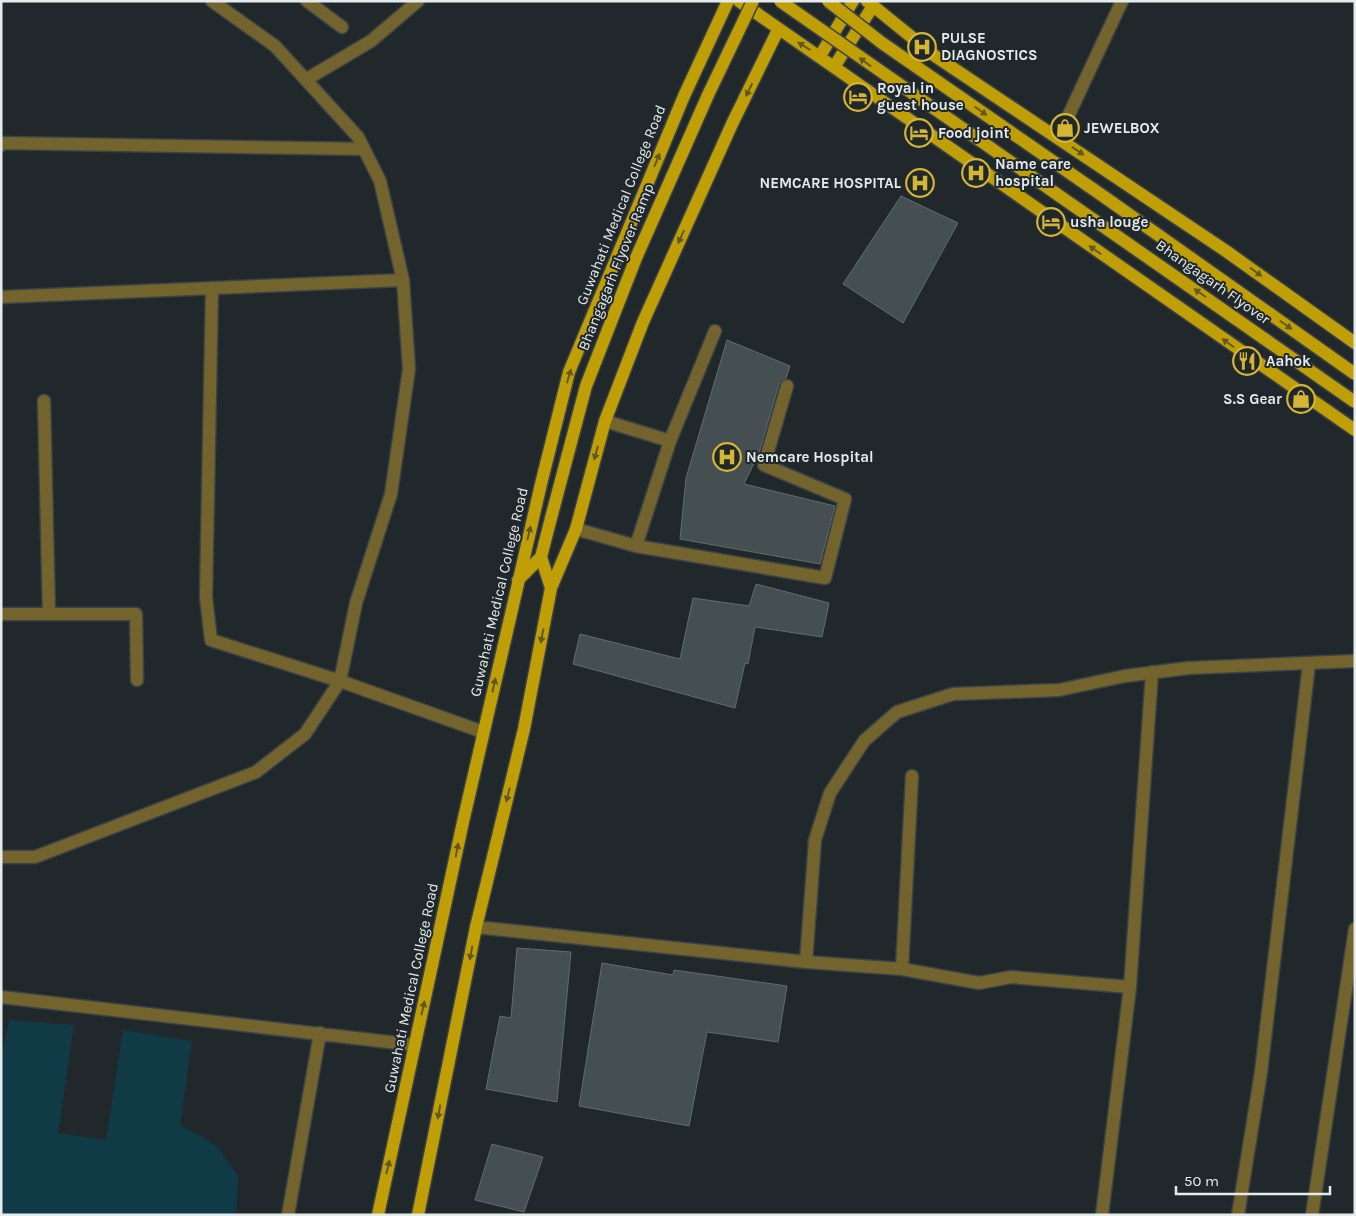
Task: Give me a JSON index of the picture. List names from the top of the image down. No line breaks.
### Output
{"streets":{"main road":["Guwahati Medical College Road","Bhangagarh Flyover Ramp","Bhangagarh Flyover"]},"places":{"hospital":["PULSE DIAGNOSTICS","Name care hospital","NEMCARE HOSPITAL","Nemcare Hospital"],"hotel":["Royal in guest house","Food joint","usha louge"],"shop":["JEWELBOX","S.S Gear"],"restaurant":["Aahok"]},"scale_bar":"50 m"}
